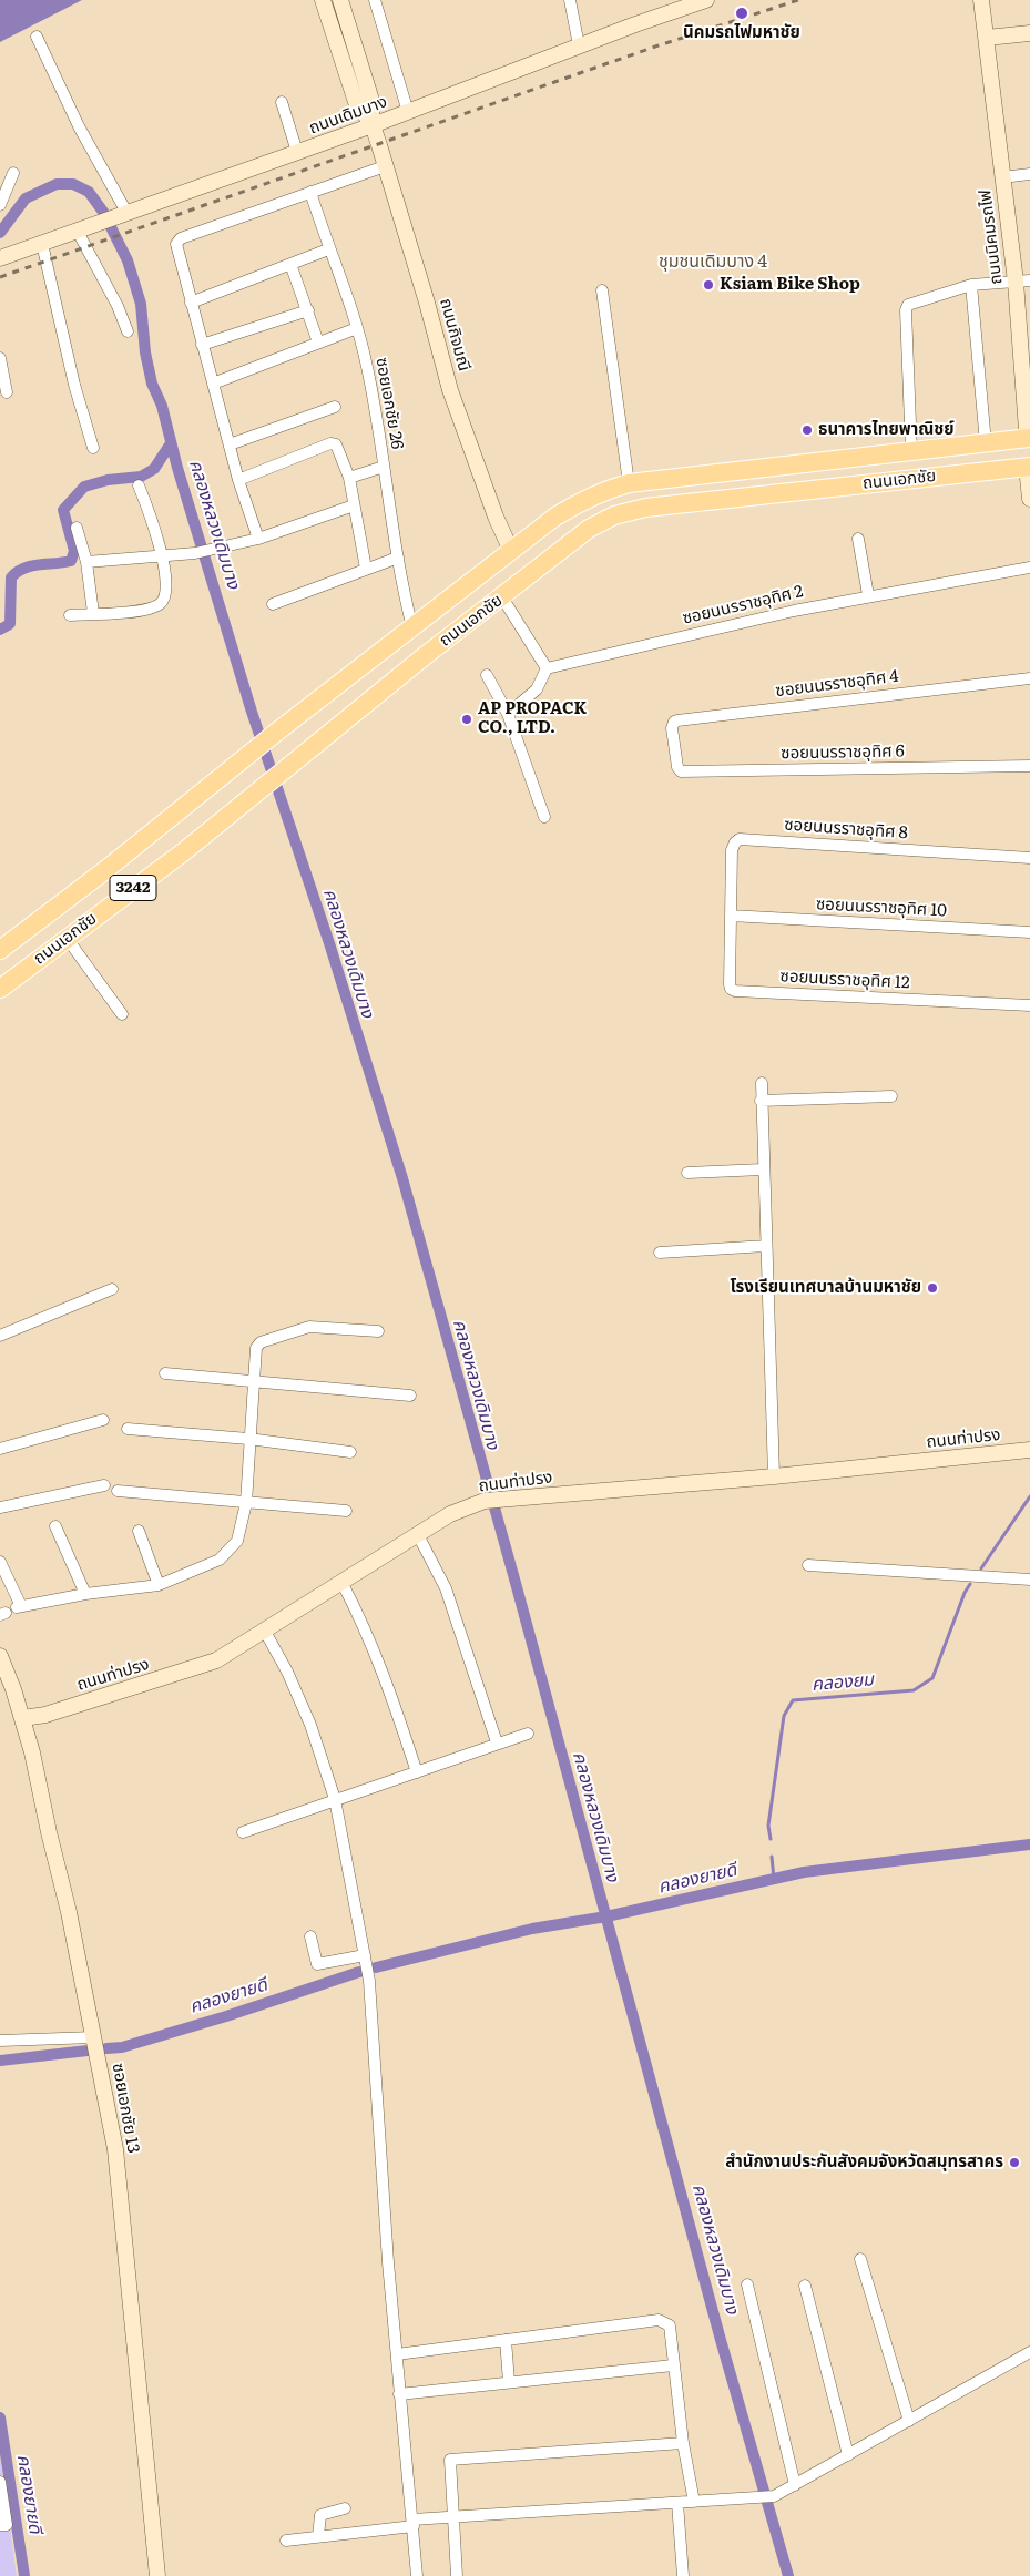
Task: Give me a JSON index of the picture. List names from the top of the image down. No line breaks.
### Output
{"streets":{"main road":["ถนนเอกชัย","3242"],"street":["ถนนเดิมบาง","ถนนนิคมรถไฟ","ถนนกิจมณี","ซอยเอกชัย 26","ซอยนนรราชอุทิศ 2","ซอยนนรราชอุทิศ 4","ซอยนนรราชอุทิศ 6","ซอยนนรราชอุทิศ 8","ซอยนนรราชอุทิศ 10","ซอยนนรราชอุทิศ 12","ถนนท่าปรง","ซอยเอกชัย 13"]},"crossings":[["ถนนเดิมบาง","ถนนกิจมณี"],["ถนนนิคมรถไฟ","ถนนเอกชัย"],["ถนนกิจมณี","ถนนเอกชัย"],["ซอยเอกชัย 26","ถนนเอกชัย"],["ซอยนนรราชอุทิศ 4","ซอยนนรราชอุทิศ 6"],["ซอยนนรราชอุทิศ 8","ซอยนนรราชอุทิศ 10"],["ซอยนนรราชอุทิศ 8","ซอยนนรราชอุทิศ 12"],["ซอยนนรราชอุทิศ 10","ซอยนนรราชอุทิศ 12"],["ถนนท่าปรง","ซอยเอกชัย 13"]],"districts":["ชุมชนเดิมบาง 4"],"water":["คลองหลวงเดิมบาง","คลองยม","คลองยายดี"],"places":["นิคมรถไฟมหาชัย","Ksiam Bike Shop","ธนาคารไทยพาณิชย์","AP PROPACK CO., LTD.","โรงเรียนเทศบาลบ้านมหาชัย","สำนักงานประกันสังคมจังหวัดสมุทรสาคร"]}
